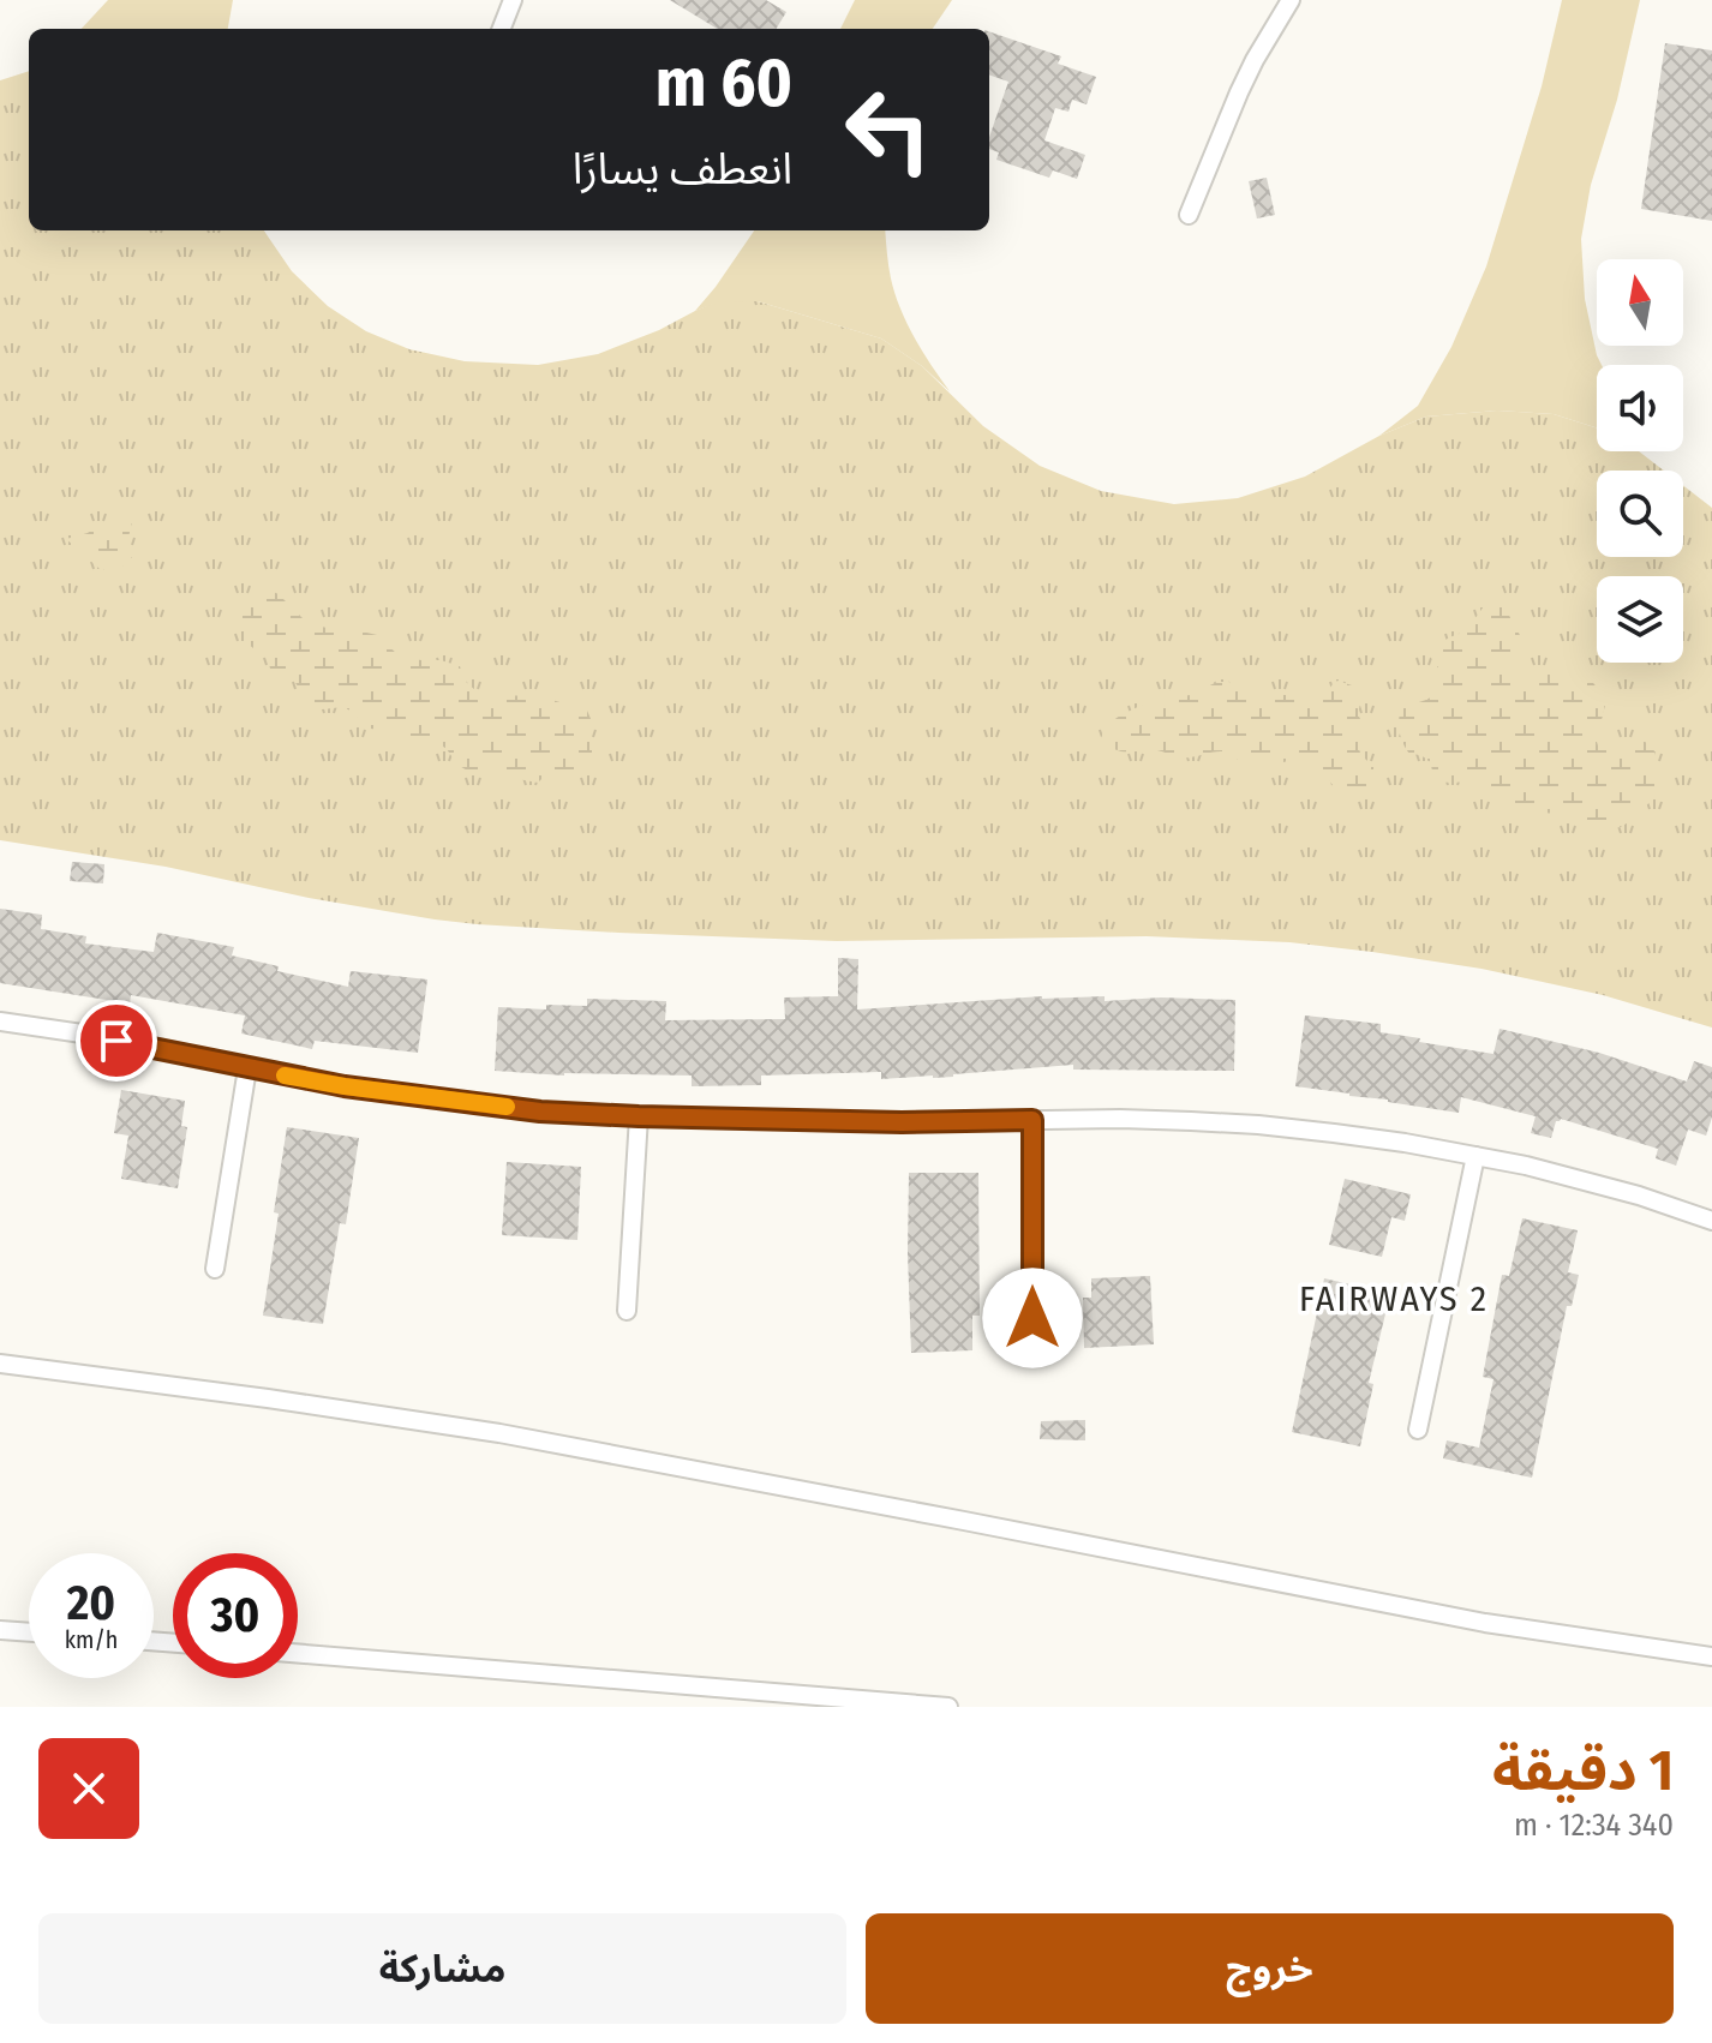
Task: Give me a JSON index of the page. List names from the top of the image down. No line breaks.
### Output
{"districts":["FAIRWAYS 2"],"north":"top","page":{"turn":["60 m","انعطف يسارًا"],"speed":"20 km/h","limit":"30","heading":["1 دقيقة","340 m · 12:34"],"buttons":["خروج","مشاركة"]}}
